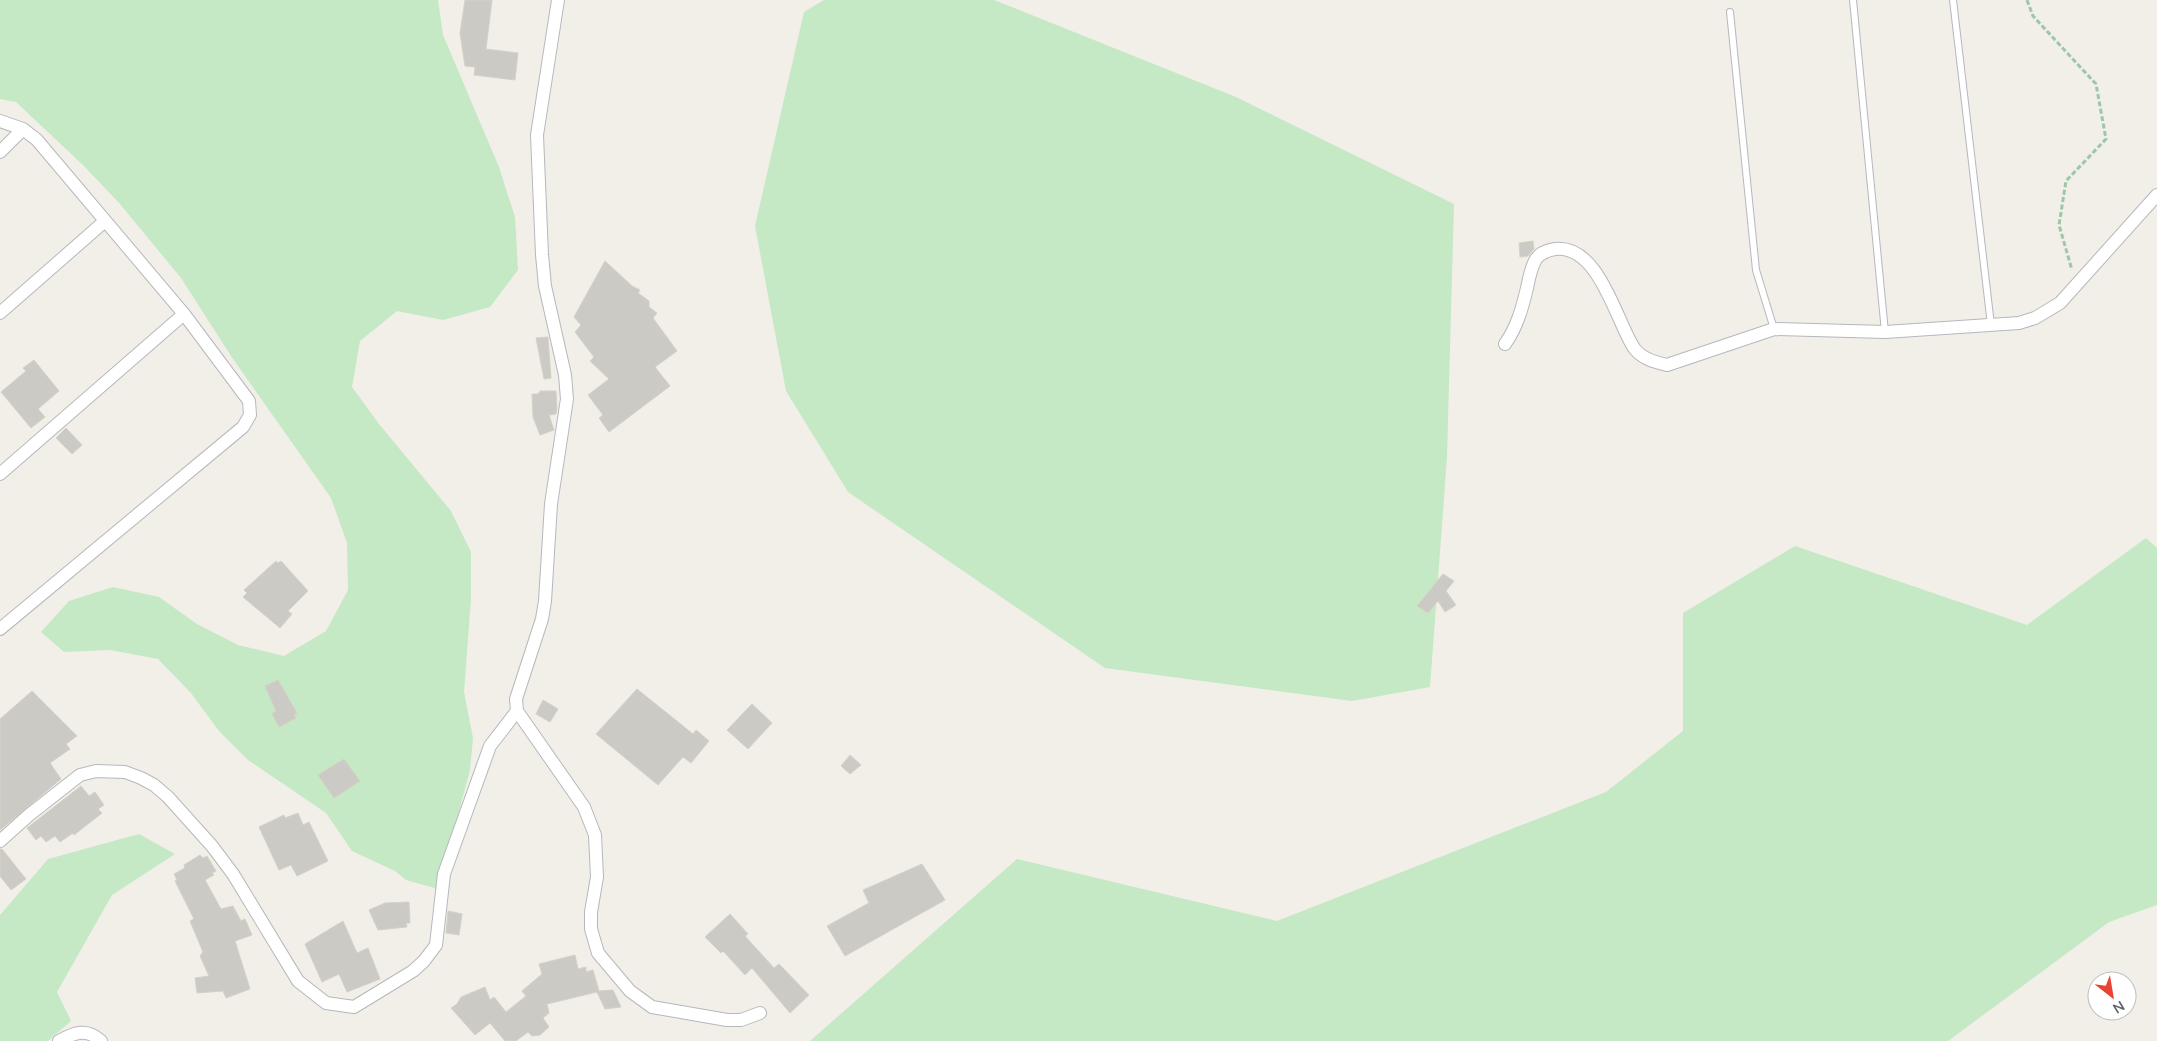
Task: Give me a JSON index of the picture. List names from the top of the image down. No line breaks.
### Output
{"north":"bottom right"}
